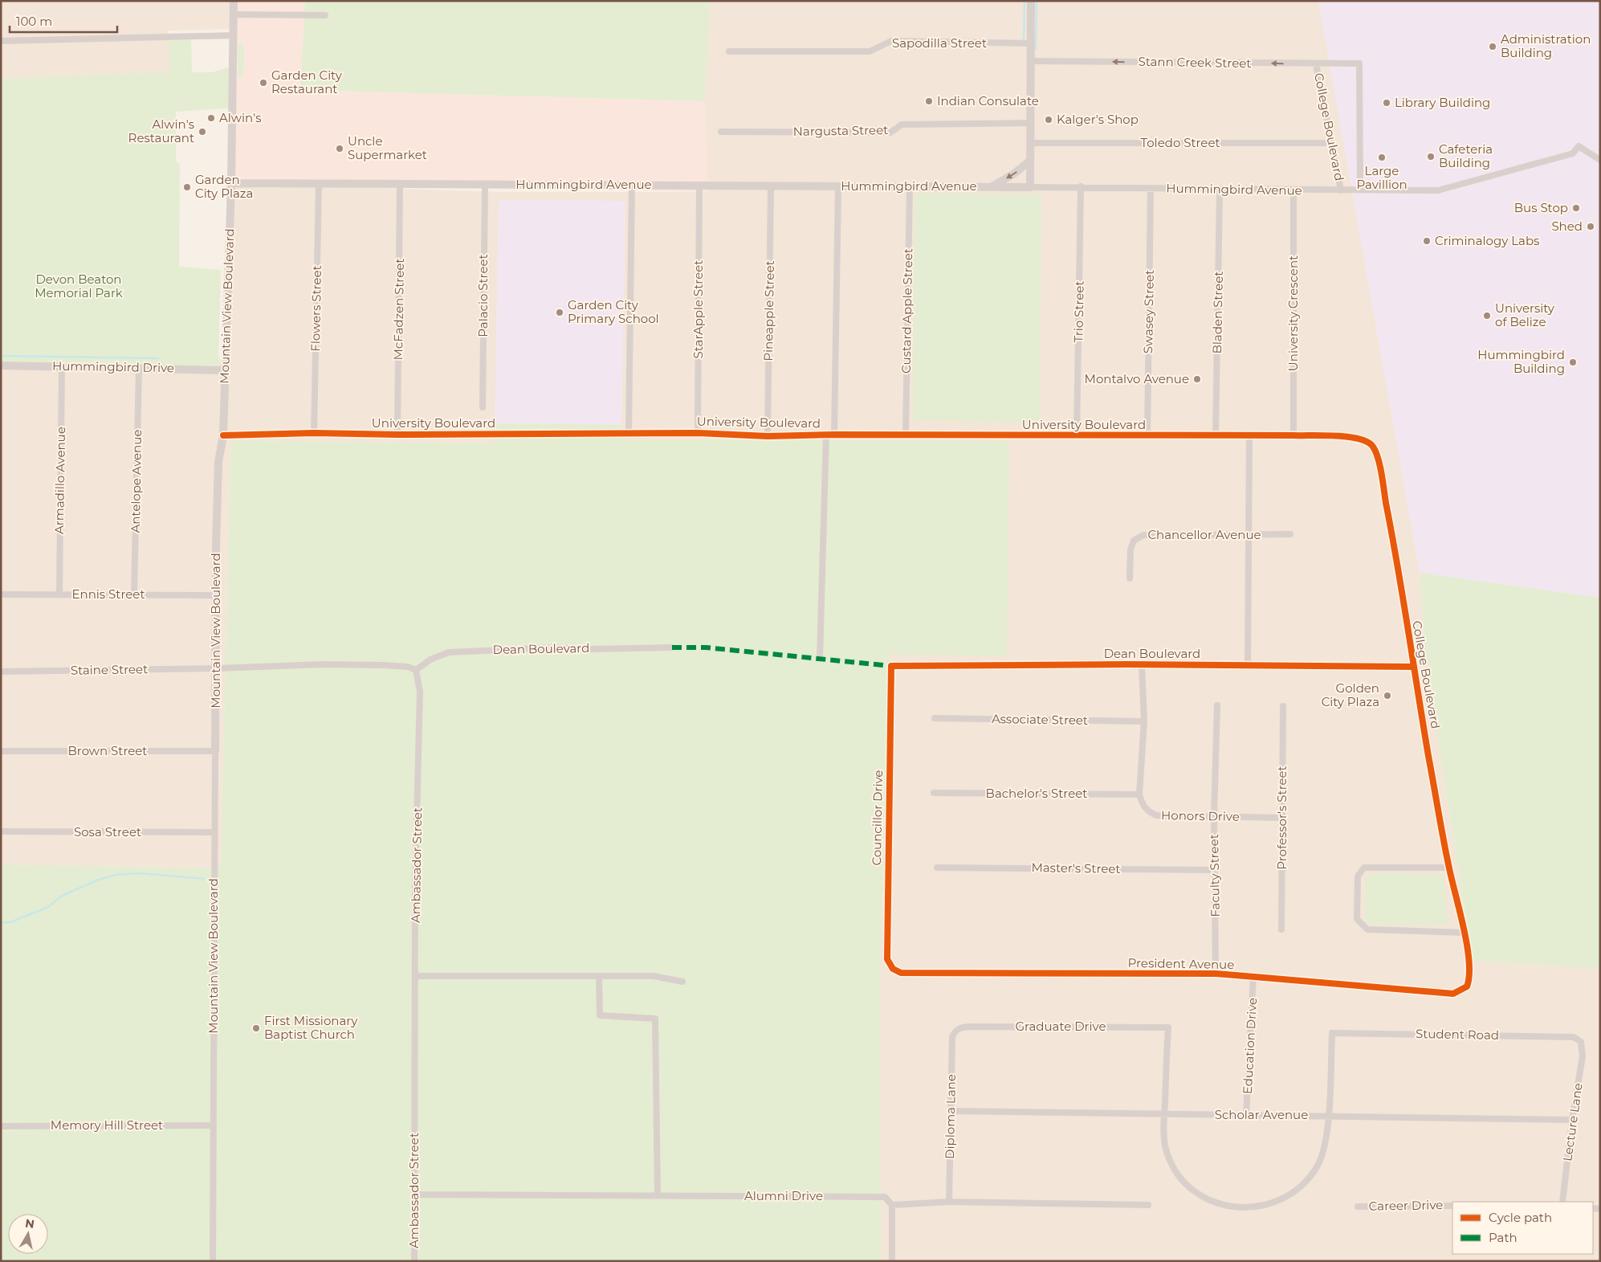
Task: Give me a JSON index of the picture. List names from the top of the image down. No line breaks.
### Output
{"streets":{"street":["Sapodilla Street","Stann Creek Street","College Boulevard","Nargusta Street","Toledo Street","Hummingbird Avenue","Palacio Street","Mountain View Boulevard","Flowers Street","McFadzen Street","StarApple Street","Pineapple Street","Custard Apple Street","Trio Street","Swasey Street","Bladen Street","University Crescent","Hummingbird Drive","University Boulevard","Armadillo Avenue","Antelope Avenue","Chancellor Avenue","Ennis Street","Dean Boulevard","Staine Street","Associate Street","Brown Street","Bachelor's Street","Honors Drive","Councillor Drive","Professor's Street","Sosa Street","Ambassador Street","Master's Street","Faculty Street","President Avenue","Graduate Drive","Student Road","Education Drive","Scholar Avenue","Diploma Lane","Lecture Lane","Memory Hill Street","Alumni Drive","Career Drive"]},"crossings":[["Stann Creek Street","College Boulevard"],["Stann Creek Street","Hummingbird Avenue"],["College Boulevard","Toledo Street"],["College Boulevard","Hummingbird Avenue"],["College Boulevard","University Crescent"],["College Boulevard","University Boulevard"],["College Boulevard","Dean Boulevard"],["College Boulevard","President Avenue"],["Hummingbird Avenue","Palacio Street"],["Hummingbird Avenue","Mountain View Boulevard"],["Hummingbird Avenue","Flowers Street"],["Hummingbird Avenue","McFadzen Street"],["Hummingbird Avenue","StarApple Street"],["Hummingbird Avenue","Pineapple Street"],["Hummingbird Avenue","Custard Apple Street"],["Hummingbird Avenue","Trio Street"],["Hummingbird Avenue","Swasey Street"],["Hummingbird Avenue","Bladen Street"],["Hummingbird Avenue","University Crescent"],["Mountain View Boulevard","Hummingbird Drive"],["Mountain View Boulevard","University Boulevard"],["Mountain View Boulevard","Ennis Street"],["Mountain View Boulevard","Staine Street"],["Mountain View Boulevard","Brown Street"],["Mountain View Boulevard","Sosa Street"],["Mountain View Boulevard","Memory Hill Street"],["Flowers Street","University Boulevard"],["McFadzen Street","University Boulevard"],["StarApple Street","University Boulevard"],["Pineapple Street","University Boulevard"],["Custard Apple Street","University Boulevard"],["Trio Street","University Boulevard"],["Swasey Street","University Boulevard"],["Bladen Street","University Boulevard"],["University Crescent","University Boulevard"],["Hummingbird Drive","Armadillo Avenue"],["Hummingbird Drive","Antelope Avenue"],["Armadillo Avenue","Ennis Street"],["Antelope Avenue","Ennis Street"],["Dean Boulevard","Councillor Drive"],["Dean Boulevard","Ambassador Street"],["Bachelor's Street","Honors Drive"],["Honors Drive","Professor's Street"],["Honors Drive","Faculty Street"],["Councillor Drive","President Avenue"],["Ambassador Street","Alumni Drive"],["Master's Street","Faculty Street"],["Faculty Street","President Avenue"],["President Avenue","Education Drive"],["Graduate Drive","Scholar Avenue"],["Graduate Drive","Diploma Lane"],["Student Road","Scholar Avenue"],["Student Road","Lecture Lane"],["Education Drive","Scholar Avenue"],["Scholar Avenue","Diploma Lane"],["Scholar Avenue","Lecture Lane"],["Diploma Lane","Alumni Drive"]],"one_way":["Stann Creek Street"],"parks":["Devon Beaton Memorial Park"],"places":["Administration Building","Garden City Restaurant","Indian Consulate","Library Building","Alwin's","Kalger's Shop","Alwin's Restaurant","Uncle Supermarket","Cafeteria Building","Large Pavillion","Garden City Plaza","Bus Stop","Shed","Criminalogy Labs","Garden City Primary School","University of Belize","Hummingbird Building","Montalvo Avenue","Golden City Plaza","First Missionary Baptist Church"],"legend":["Cycle path","Path"],"scale_bar":"100 m","north":"top"}
